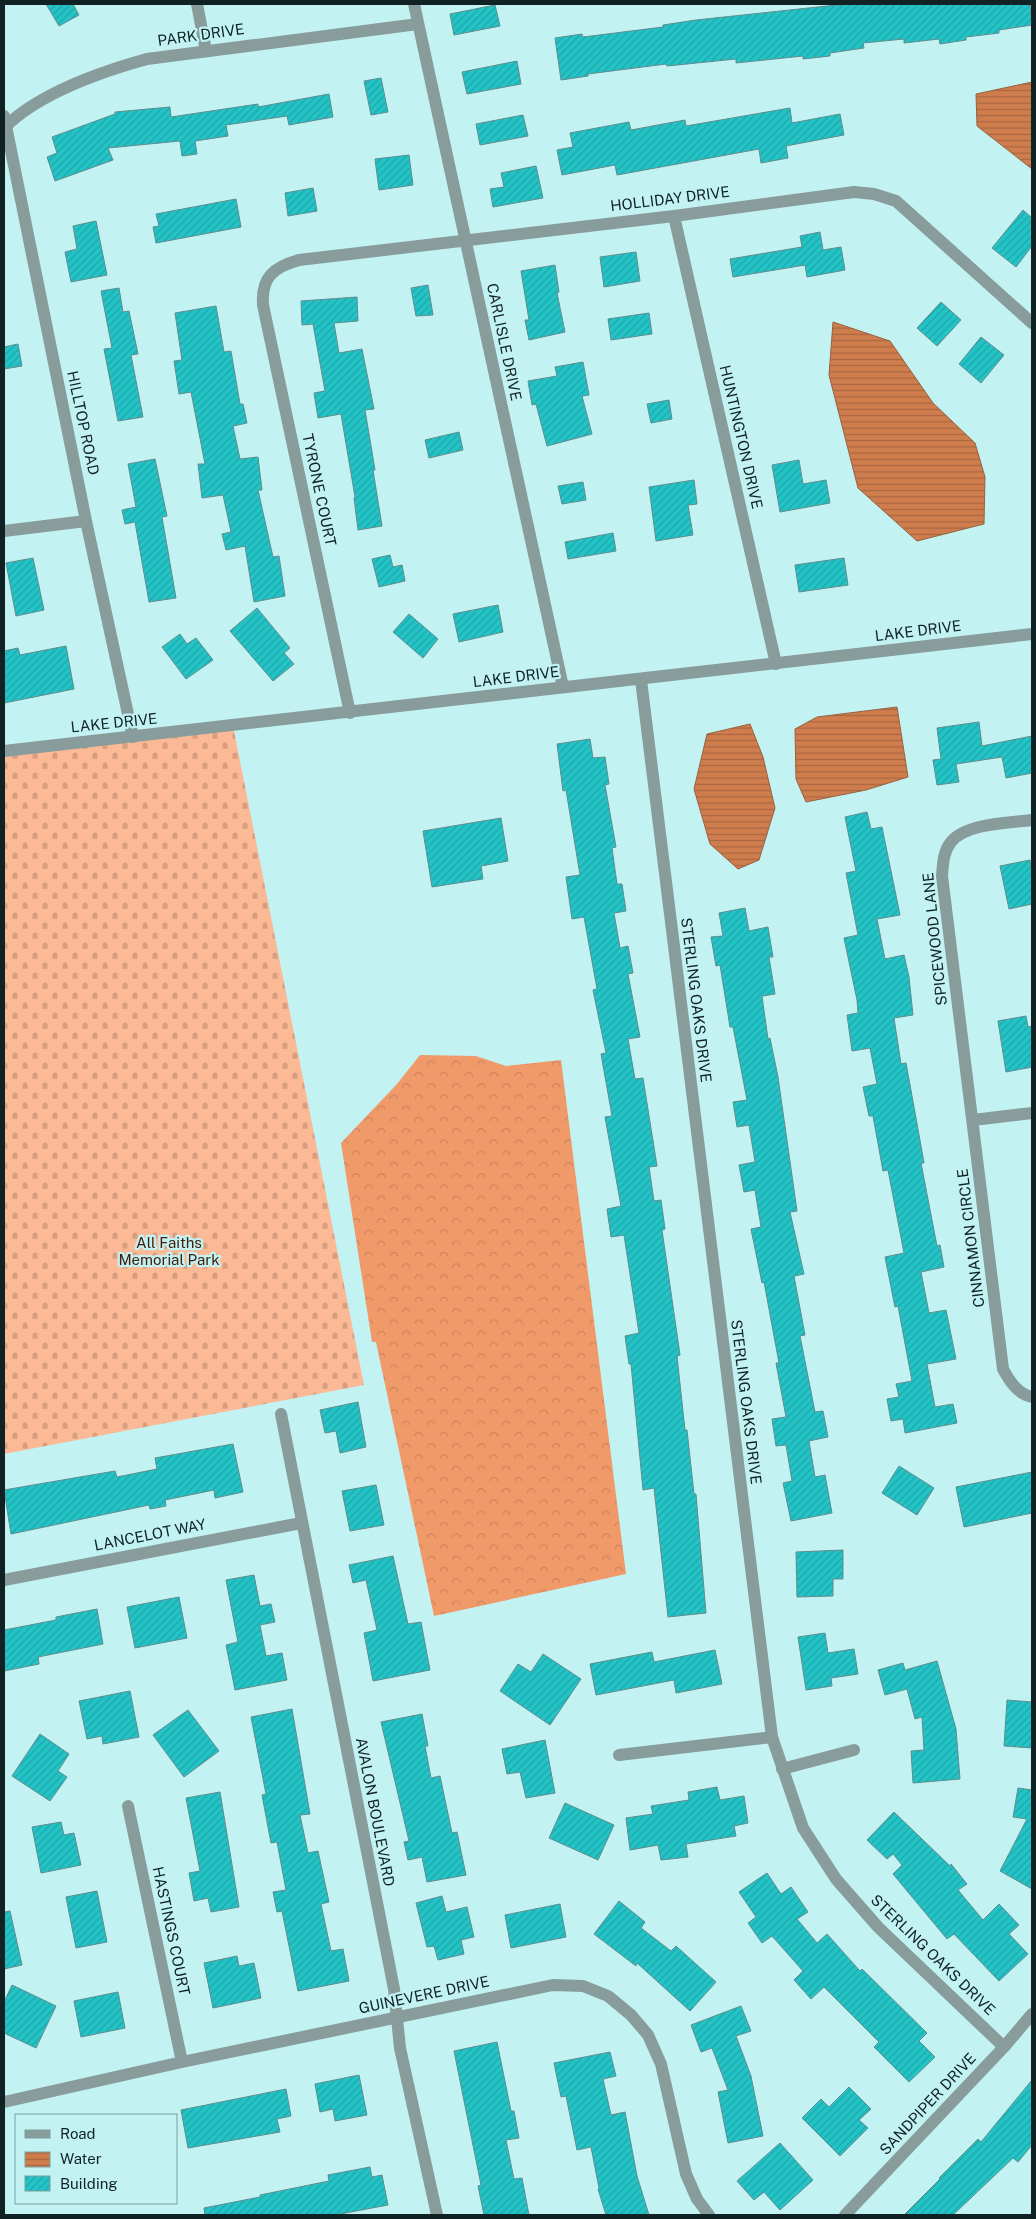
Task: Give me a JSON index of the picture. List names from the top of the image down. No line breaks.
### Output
{"streets":{"street":["PARK DRIVE","HOLLIDAY DRIVE","CARLISLE DRIVE","HILLTOP ROAD","HUNTINGTON DRIVE","TYRONE COURT","LAKE DRIVE","SPICEWOOD LANE","STERLING OAKS DRIVE","CINNAMON CIRCLE","LANCELOT WAY","AVALON BOULEVARD","HASTINGS COURT","GUINEVERE DRIVE","SANDPIPER DRIVE"]},"crossings":[["PARK DRIVE","CARLISLE DRIVE"],["PARK DRIVE","HILLTOP ROAD"],["HOLLIDAY DRIVE","CARLISLE DRIVE"],["HOLLIDAY DRIVE","HUNTINGTON DRIVE"],["HOLLIDAY DRIVE","TYRONE COURT"],["CARLISLE DRIVE","LAKE DRIVE"],["HILLTOP ROAD","LAKE DRIVE"],["HUNTINGTON DRIVE","LAKE DRIVE"],["TYRONE COURT","LAKE DRIVE"],["LAKE DRIVE","STERLING OAKS DRIVE"],["SPICEWOOD LANE","CINNAMON CIRCLE"],["STERLING OAKS DRIVE","SANDPIPER DRIVE"],["LANCELOT WAY","AVALON BOULEVARD"],["AVALON BOULEVARD","GUINEVERE DRIVE"],["HASTINGS COURT","GUINEVERE DRIVE"]],"parks":["All Faiths Memorial Park"],"legend":["Road","Water","Building"]}
